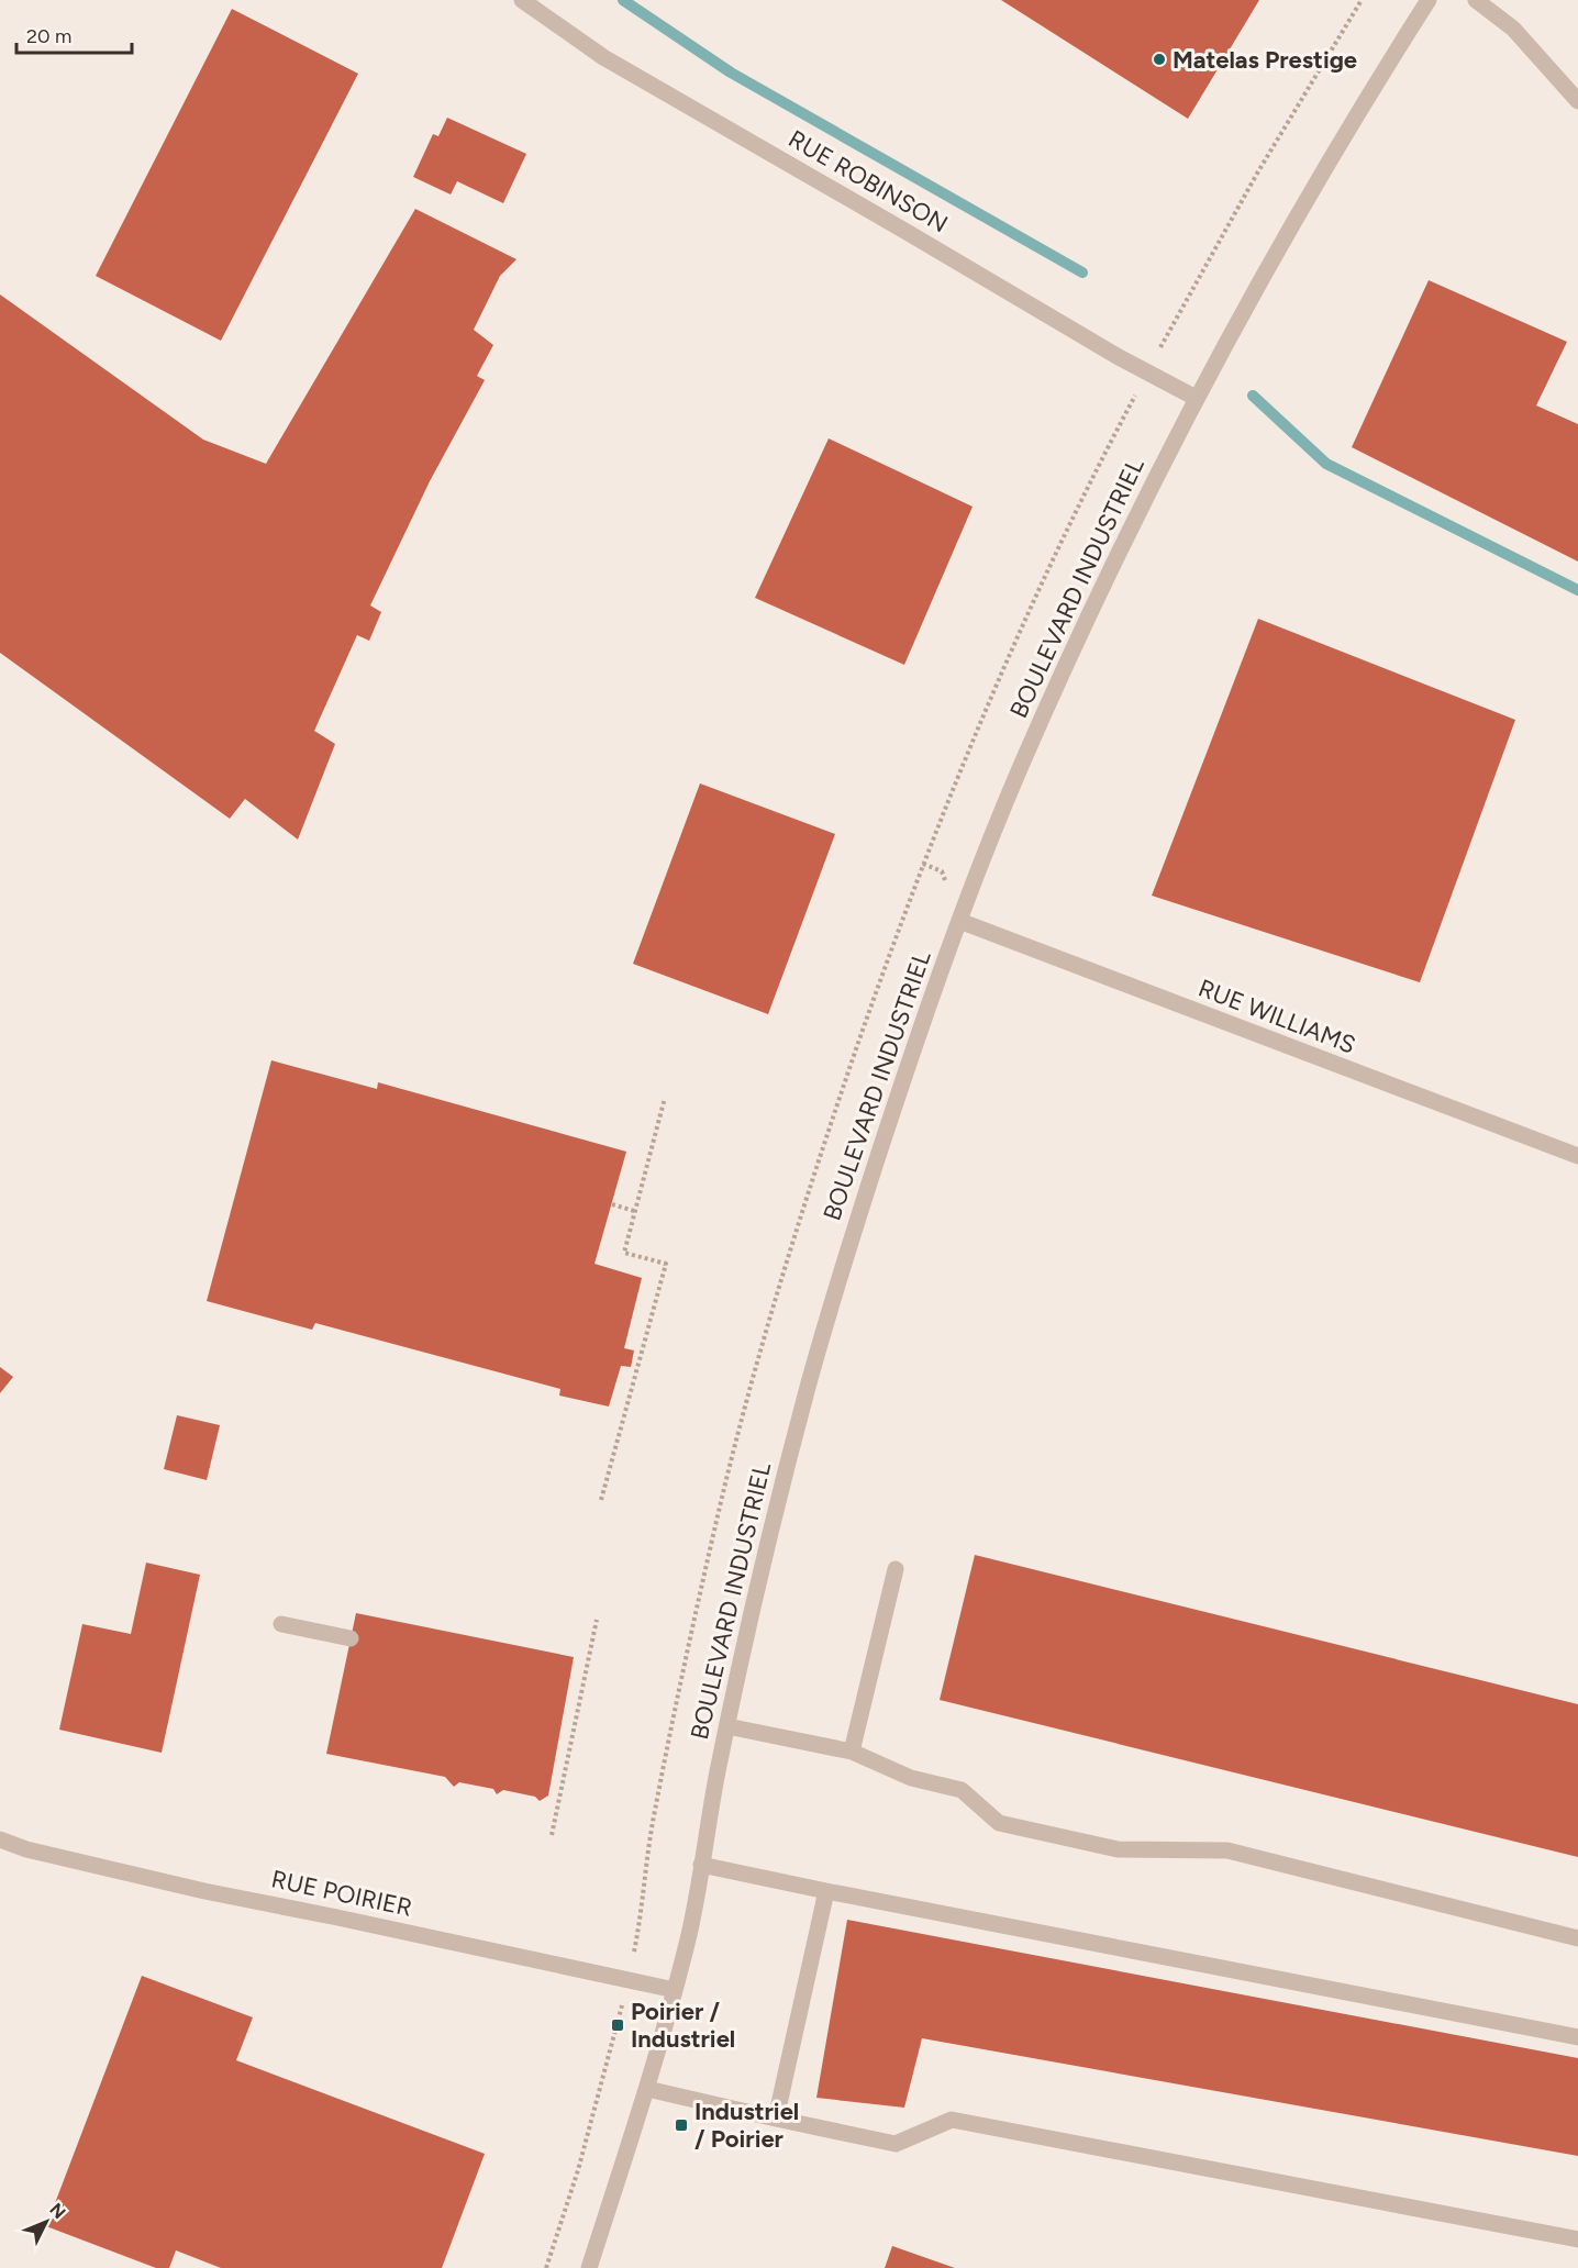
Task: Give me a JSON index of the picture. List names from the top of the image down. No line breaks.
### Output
{"streets":{"street":["RUE ROBINSON","BOULEVARD INDUSTRIEL","RUE WILLIAMS","RUE POIRIER"]},"crossings":[["RUE ROBINSON","BOULEVARD INDUSTRIEL"],["BOULEVARD INDUSTRIEL","RUE WILLIAMS"],["BOULEVARD INDUSTRIEL","RUE POIRIER"]],"places":{"other":["Matelas Prestige"],"transit":["Poirier / Industriel","Industriel / Poirier"]},"scale_bar":"20 m","north":"top right"}
